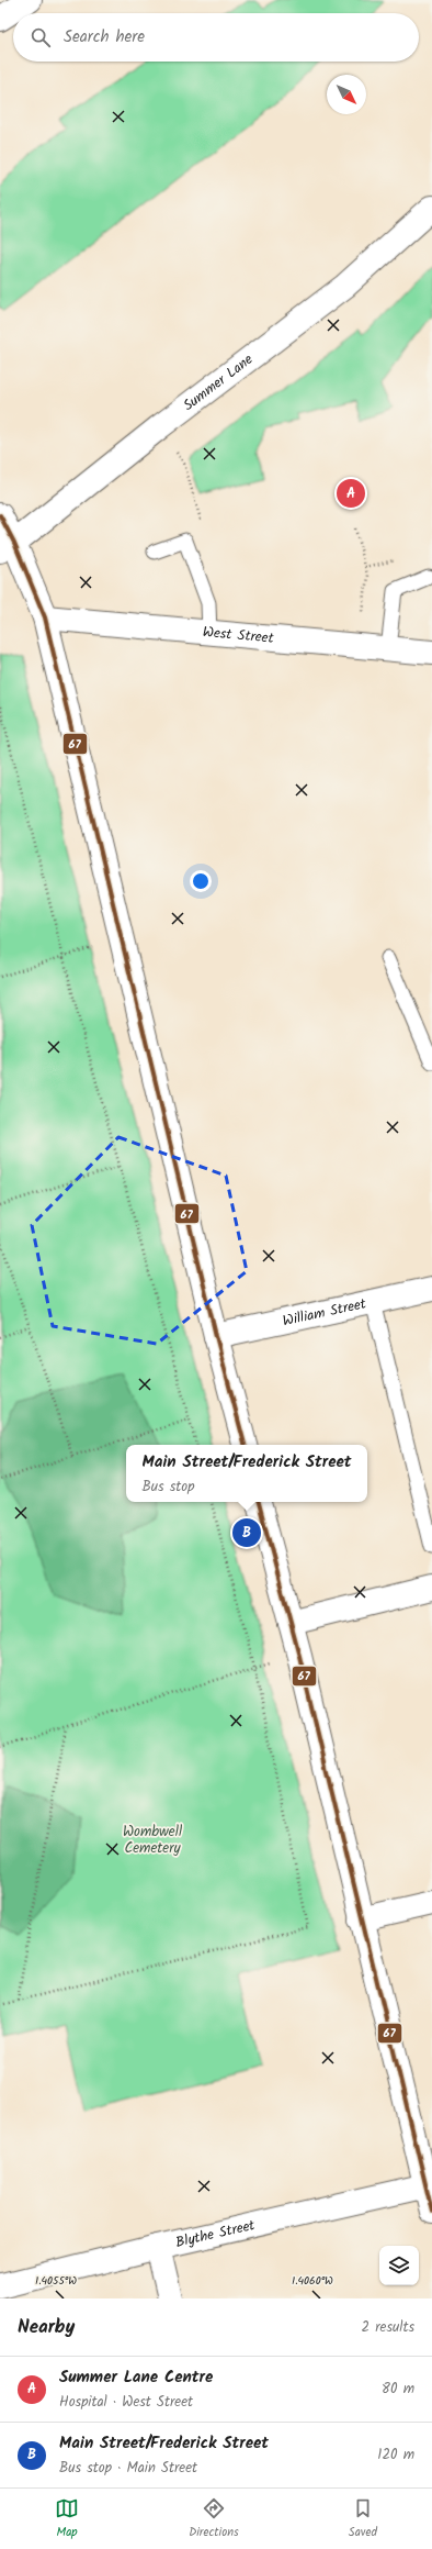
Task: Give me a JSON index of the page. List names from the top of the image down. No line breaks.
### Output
{"streets":{"street":["Summer Lane","West Street","William Street","Blythe Street"]},"parks":["Wombwell Cemetery"],"lines":["transit line 67"],"north":"bottom right","page":{"search":"Search here","pins":["A","B"],"popup":["Main Street/Frederick Street","Bus stop"],"heading":["Nearby","2 results"],"list":[{"mark":"A","name":"Summer Lane Centre","note":"Hospital · West Street","value":"80 m"},{"mark":"B","name":"Main Street/Frederick Street","note":"Bus stop · Main Street","value":"120 m"}],"nav":["Map","Directions","Saved"]},"coordinates":["1.4055°W","1.4060°W"]}
